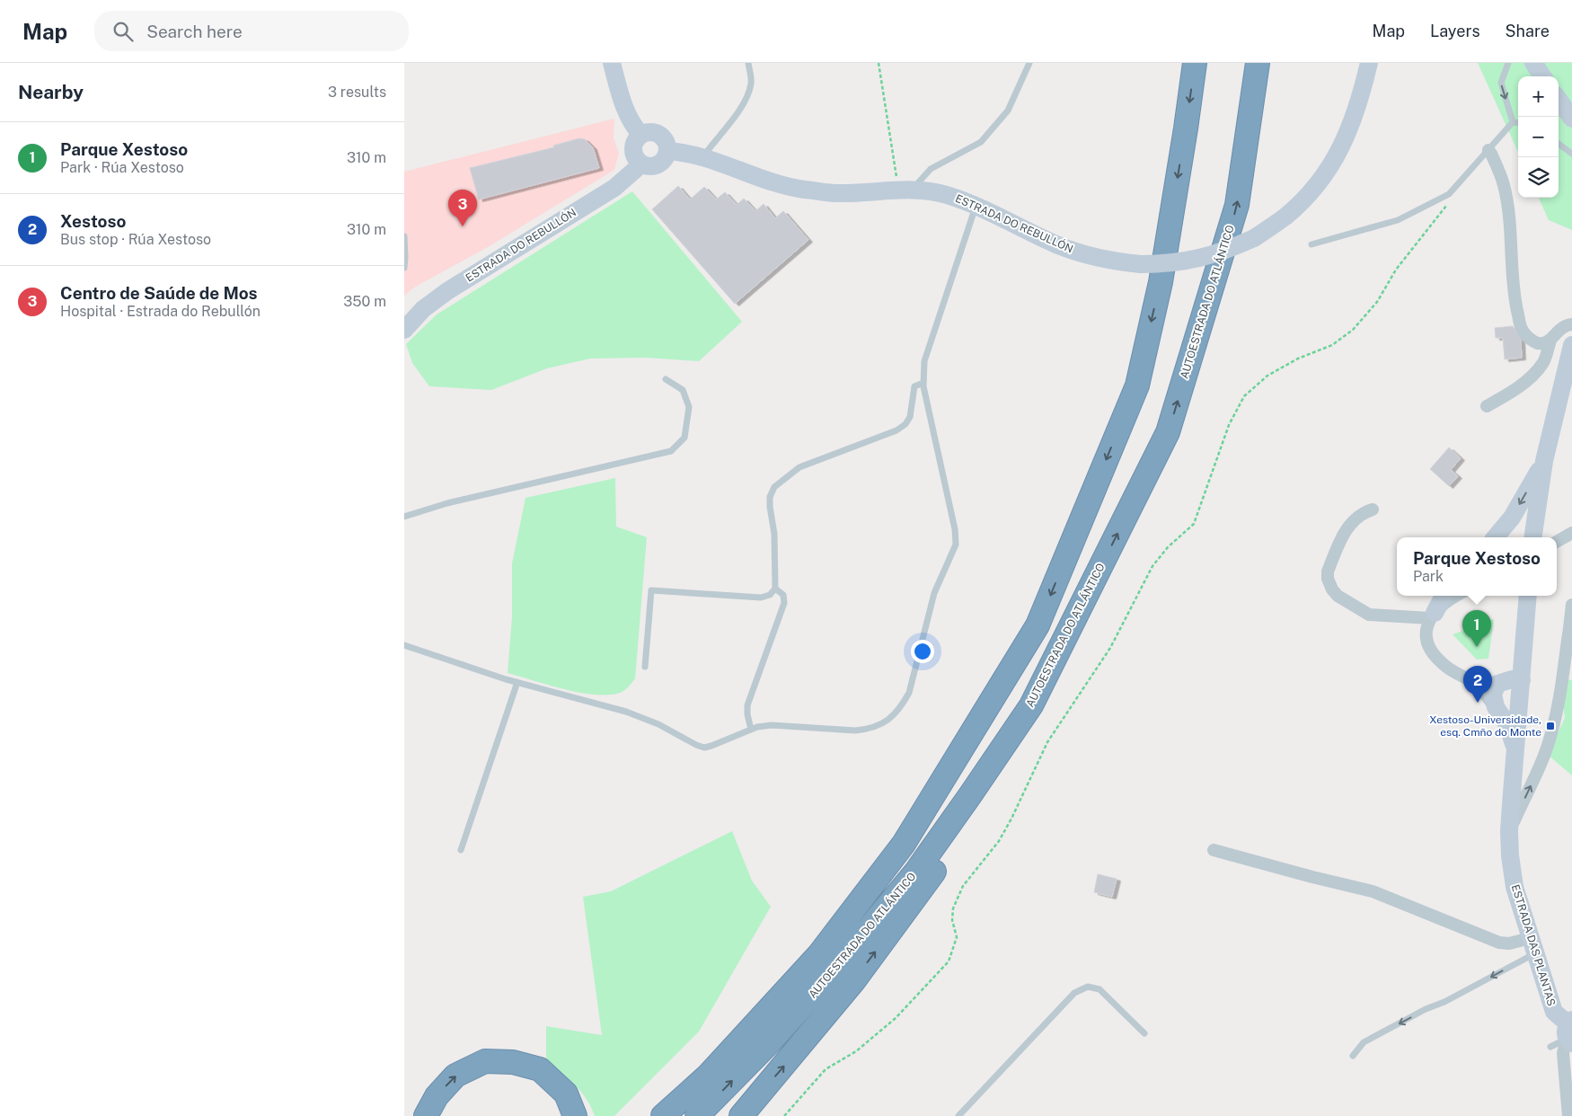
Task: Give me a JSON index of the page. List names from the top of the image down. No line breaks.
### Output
{"streets":{"highway":["AUTOESTRADA DO ATLÁNTICO"],"street":["ESTRADA DO REBULLÓN","ESTRADA DAS PLANTAS"]},"places":{"transit":["Xestoso-Universidade, esq. Cmño do Monte"]},"page":{"header":"Map","search":"Search here","nav":["Map","Layers","Share"],"heading":["Nearby","3 results"],"map_buttons":["+","−"],"list":[{"mark":"1","name":"Parque Xestoso","note":"Park · Rúa Xestoso","value":"310 m"},{"mark":"2","name":"Xestoso","note":"Bus stop · Rúa Xestoso","value":"310 m"},{"mark":"3","name":"Centro de Saúde de Mos","note":"Hospital · Estrada do Rebullón","value":"350 m"}],"pins":["3","1","2"],"popup":["Parque Xestoso","Park"]}}
